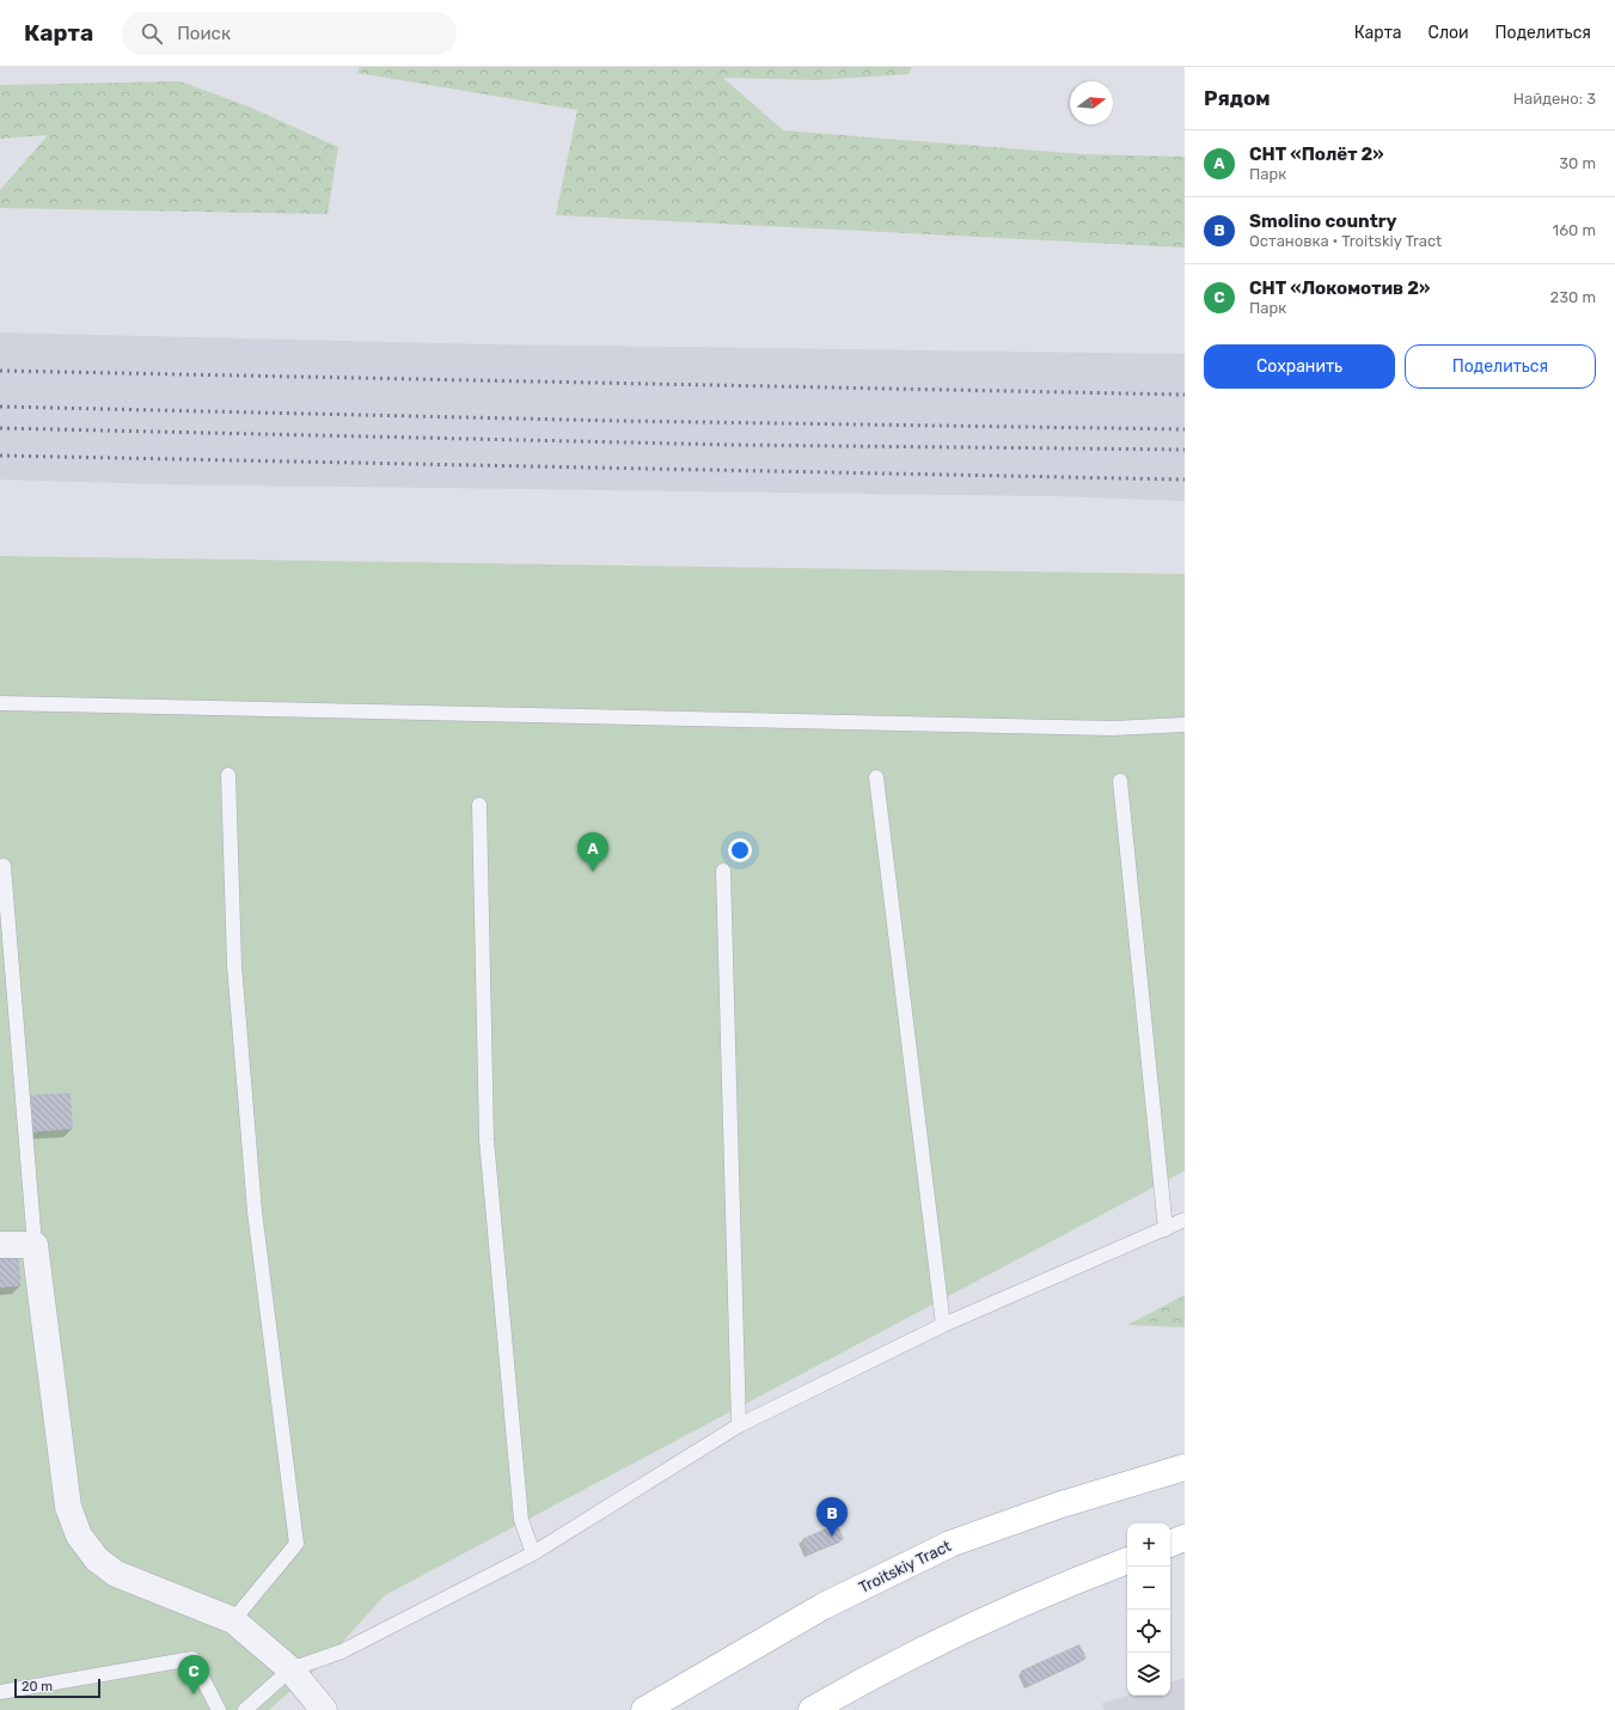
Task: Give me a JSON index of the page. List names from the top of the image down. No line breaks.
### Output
{"streets":{"main road":["Troitskiy Tract"]},"scale_bar":"20 m","north":"right","page":{"header":"Карта","search":"Поиск","nav":["Карта","Слои","Поделиться"],"heading":["Рядом","Найдено: 3"],"list":[{"mark":"A","name":"СНТ «Полёт 2»","note":"Парк","value":"30 m"},{"mark":"B","name":"Smolino country","note":"Остановка · Troitskiy Tract","value":"160 m"},{"mark":"C","name":"СНТ «Локомотив 2»","note":"Парк","value":"230 m"}],"buttons":["Сохранить","Поделиться"],"pins":["A","B","C"],"map_buttons":["+","−"],"scale":"20 m"}}
